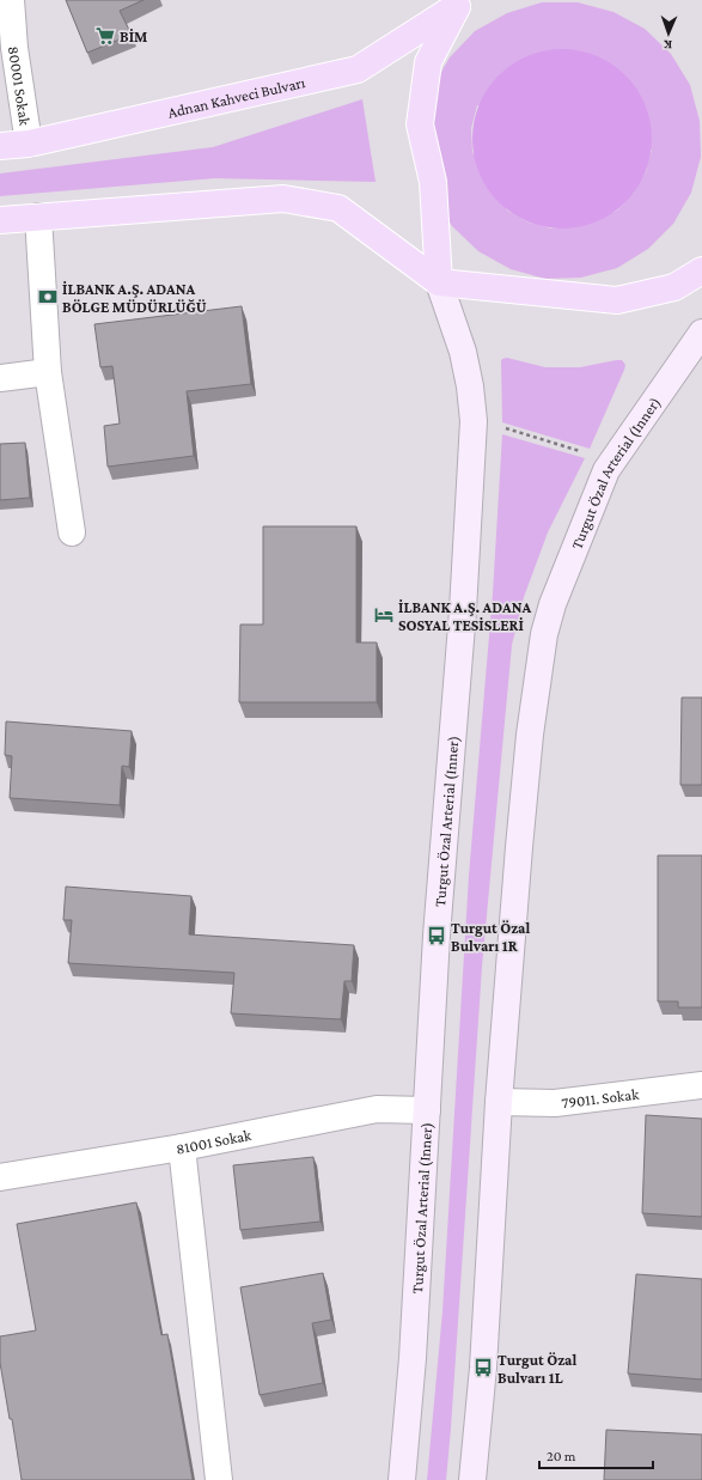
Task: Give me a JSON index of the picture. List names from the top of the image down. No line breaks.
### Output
{"streets":{"main road":["Adnan Kahveci Bulvarı","Turgut Özal Arterial (Inner)"],"street":["80001 Sokak","79011. Sokak","81001 Sokak"]},"crossings":[["80001 Sokak","Adnan Kahveci Bulvarı"],["Turgut Özal Arterial (Inner)","79011. Sokak"],["Turgut Özal Arterial (Inner)","81001 Sokak"]],"places":{"supermarket":["BİM"],"bank":["İLBANK A.Ş. ADANA BÖLGE MÜDÜRLÜĞÜ"],"hotel":["İLBANK A.Ş. ADANA SOSYAL TESİSLERİ"],"bus stop":["Turgut Özal Bulvarı 1R","Turgut Özal Bulvarı 1L"]},"scale_bar":"20 m","north":"bottom"}
